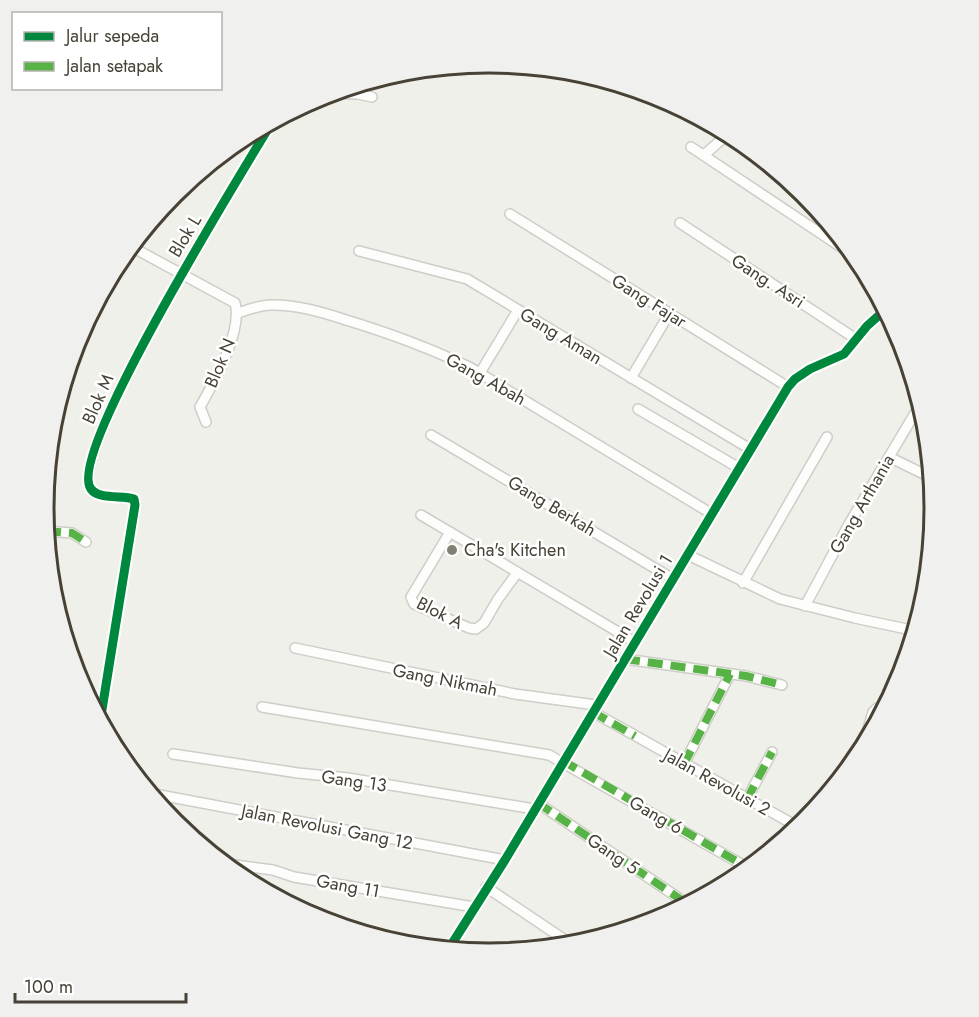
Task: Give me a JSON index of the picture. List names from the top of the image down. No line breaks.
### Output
{"streets":{"street":["Blok L","Gang. Asri","Gang Fajar","Gang Aman","Blok N","Gang Abah","Blok M","Gang Arthania","Gang Berkah","Jalan Revolusi 1","Blok A","Gang Nikmah","Gang 13","Jalan Revolusi 2","Gang 6","Jalan Revolusi Gang 12","Gang 5","Gang 11"]},"crossings":[["Blok L","Blok M"],["Gang. Asri","Jalan Revolusi 1"],["Gang Fajar","Jalan Revolusi 1"],["Gang Aman","Jalan Revolusi 1"],["Blok N","Gang Abah"],["Gang Abah","Jalan Revolusi 1"],["Gang Berkah","Jalan Revolusi 1"],["Jalan Revolusi 1","Gang Nikmah"],["Jalan Revolusi 1","Gang 13"],["Jalan Revolusi 1","Jalan Revolusi 2"],["Jalan Revolusi 1","Gang 6"],["Jalan Revolusi 1","Jalan Revolusi Gang 12"],["Jalan Revolusi 1","Gang 5"],["Jalan Revolusi 1","Gang 11"],["Gang Nikmah","Jalan Revolusi 2"],["Gang 13","Gang 5"]],"places":["Cha's Kitchen"],"legend":["Jalur sepeda","Jalan setapak"],"scale_bar":"100 m"}
